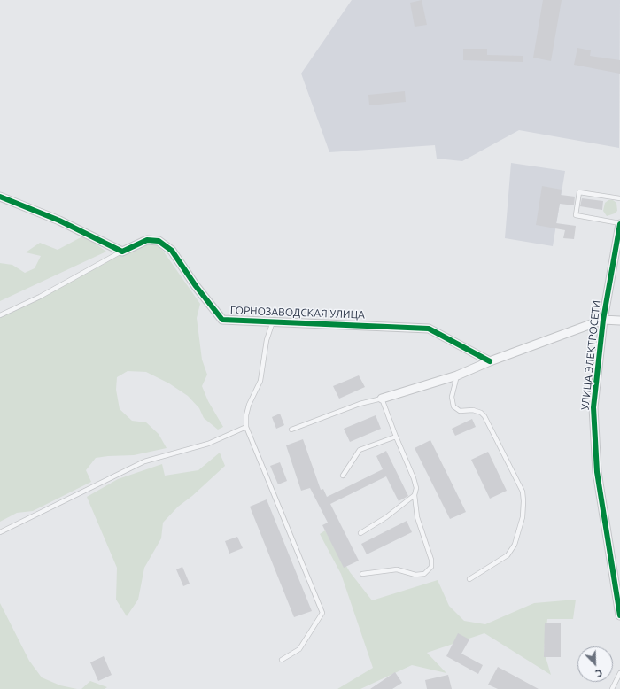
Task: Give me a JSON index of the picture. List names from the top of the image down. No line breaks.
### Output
{"streets":{"street":["ГОРНОЗАВОДСКАЯ УЛИЦА","УЛИЦА ЭЛЕКТРОСЕТИ"]},"north":"bottom right"}
